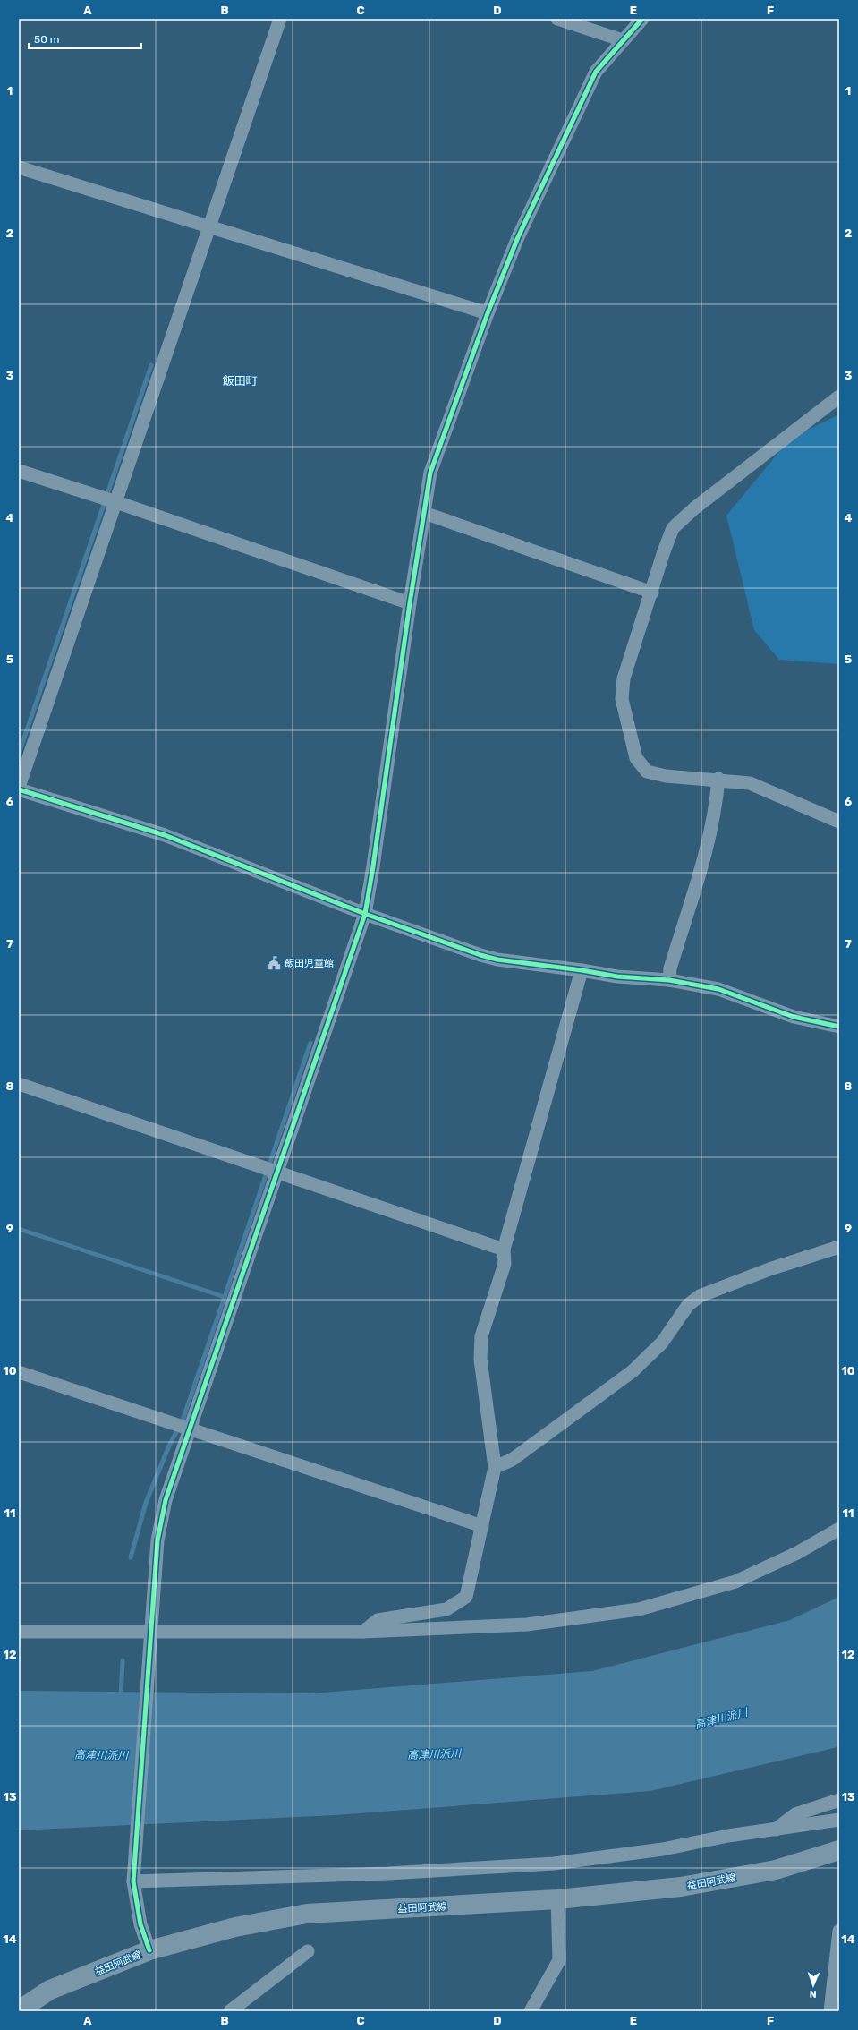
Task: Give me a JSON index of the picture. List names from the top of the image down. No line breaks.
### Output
{"streets":{"main road":["益田阿武線"]},"districts":["飯田町"],"water":["高津川派川"],"places":{"public building":["飯田児童館"]},"scale_bar":"50 m","north":"bottom","grid":{"columns":["A","B","C","D","E","F"],"rows":["1","2","3","4","5","6","7","8","9","10","11","12","13","14"]}}
